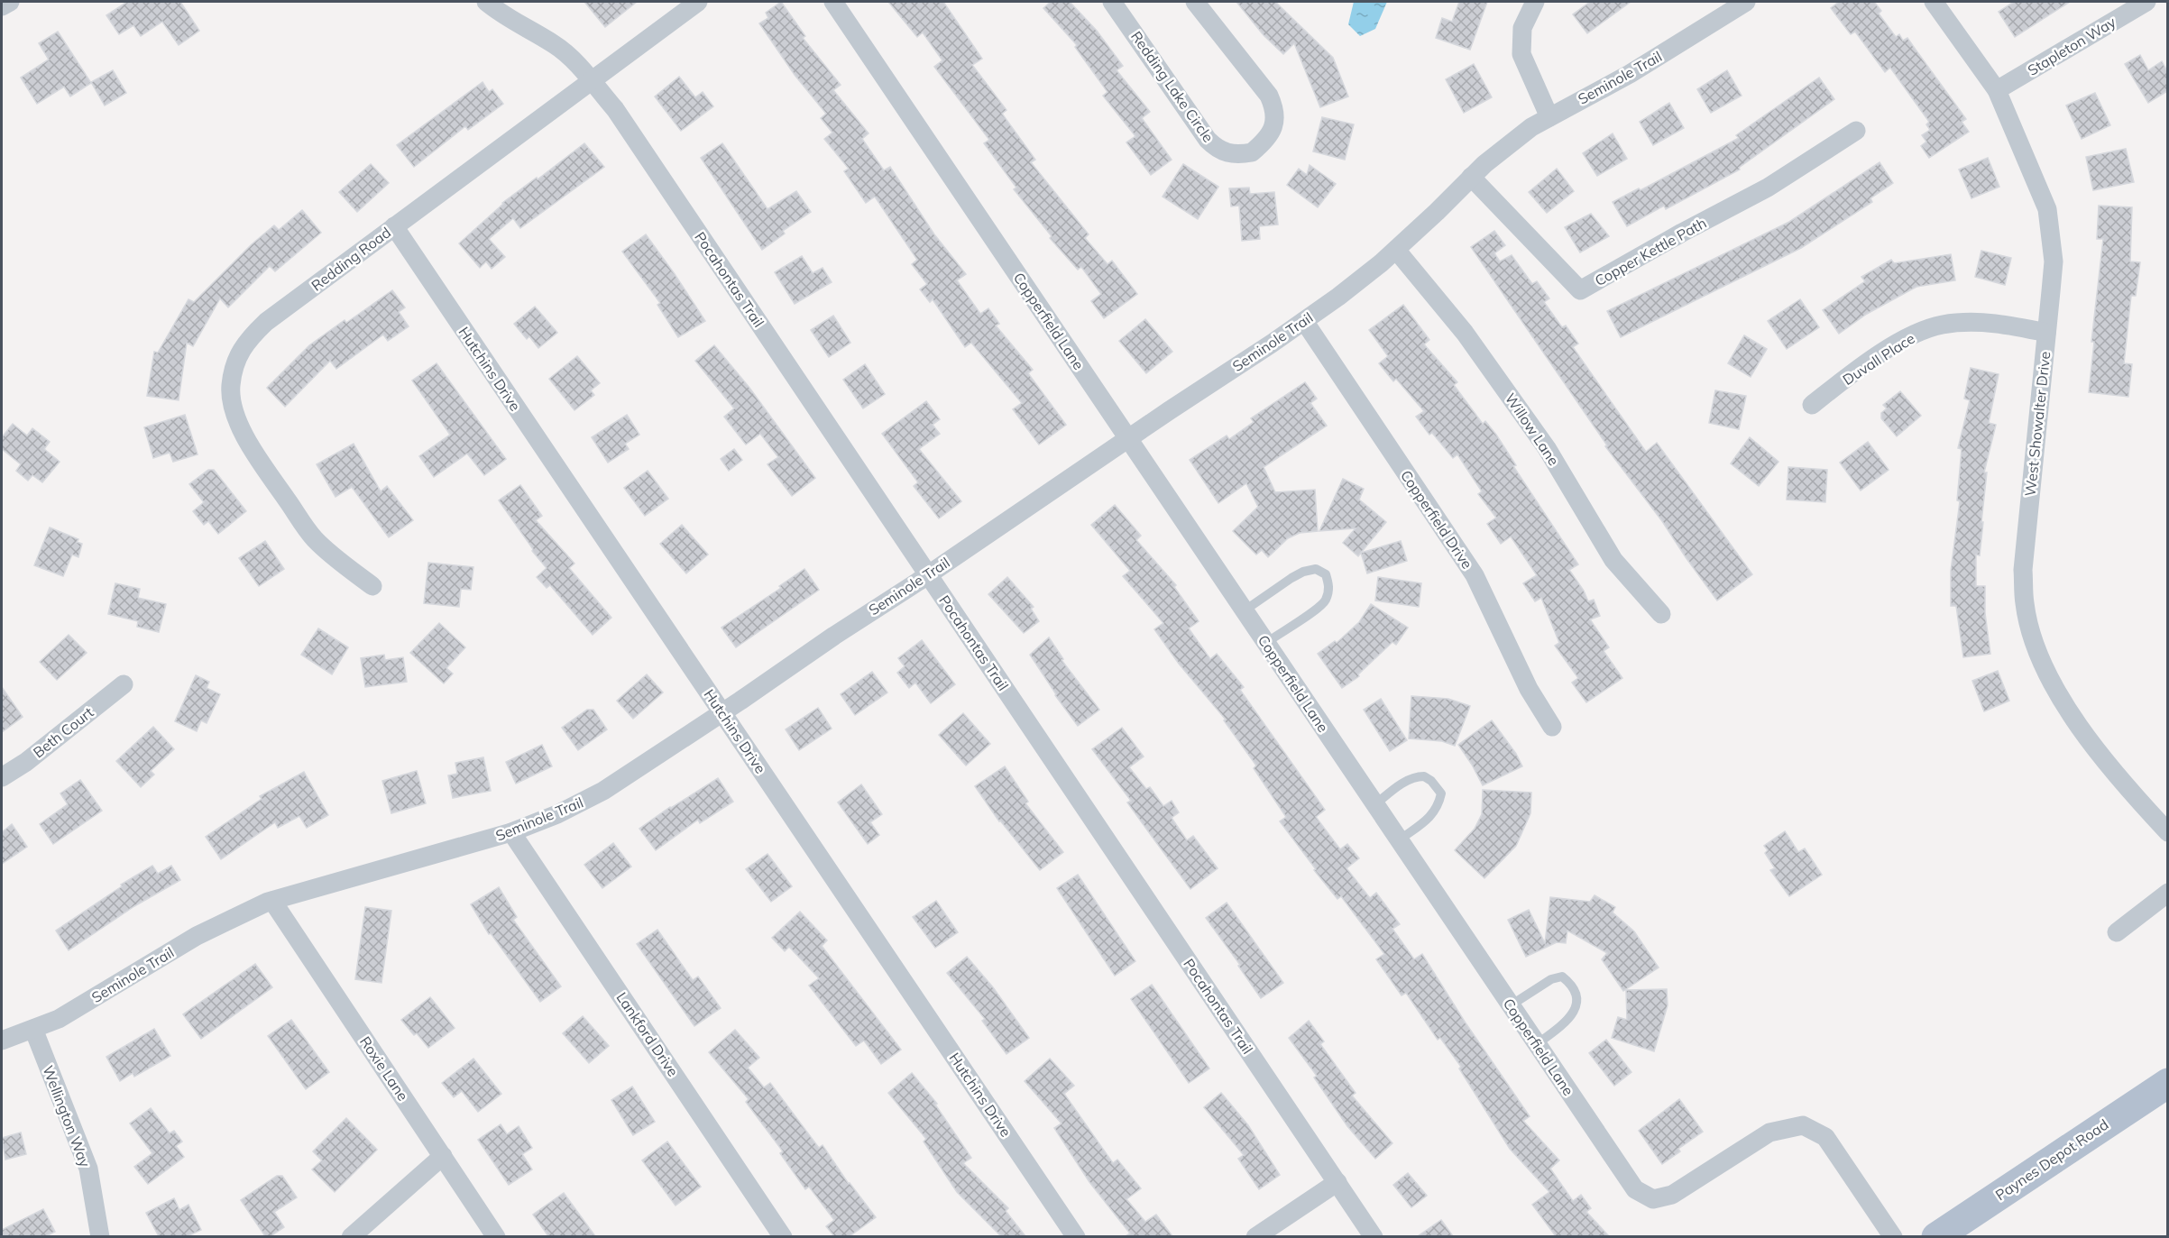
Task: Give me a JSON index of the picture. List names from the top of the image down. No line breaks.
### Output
{"streets":{"main road":["Paynes Depot Road"],"street":["Stapleton Way","Seminole Trail","Redding Lake Circle","Copper Kettle Path","Redding Road","Pocahontas Trail","Copperfield Lane","Duvall Place","Hutchins Drive","West Showalter Drive","Willow Lane","Copperfield Drive","Beth Court","Lankford Drive","Roxie Lane","Wellington Way"]},"crossings":[["Stapleton Way","West Showalter Drive"],["Seminole Trail","Copper Kettle Path"],["Seminole Trail","Pocahontas Trail"],["Seminole Trail","Copperfield Lane"],["Seminole Trail","Hutchins Drive"],["Seminole Trail","Willow Lane"],["Seminole Trail","Copperfield Drive"],["Seminole Trail","Lankford Drive"],["Seminole Trail","Roxie Lane"],["Seminole Trail","Wellington Way"],["Redding Road","Pocahontas Trail"],["Redding Road","Hutchins Drive"],["Duvall Place","West Showalter Drive"]]}
